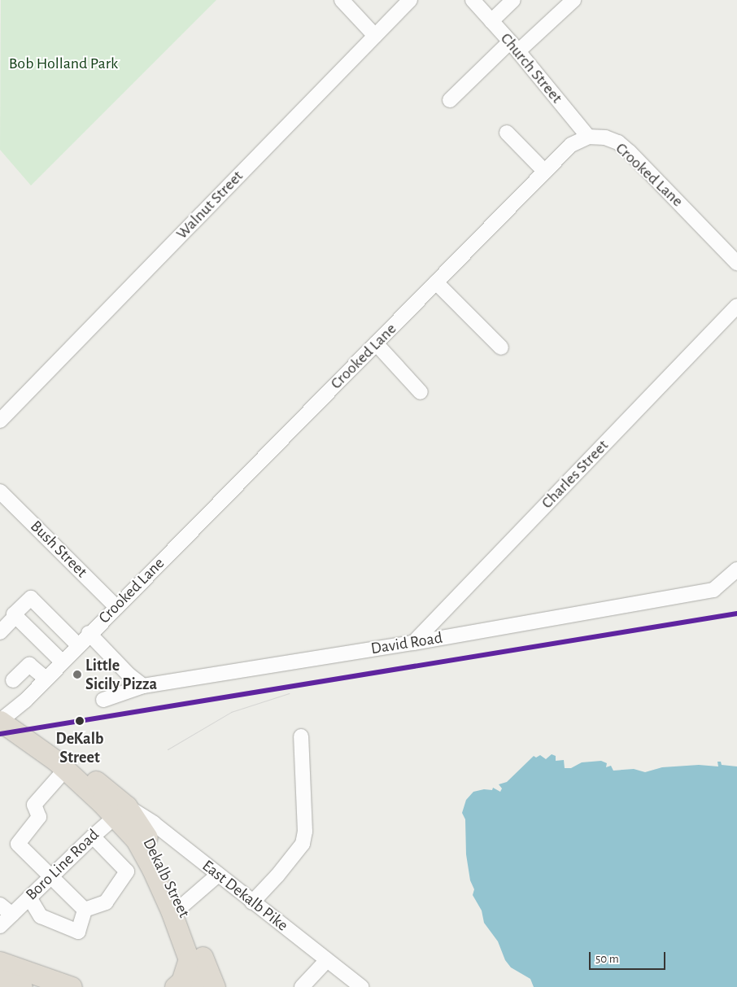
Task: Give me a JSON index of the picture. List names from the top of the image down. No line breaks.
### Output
{"streets":{"highway":["Dekalb Street"],"street":["Church Street","Crooked Lane","Walnut Street","Charles Street","Bush Street","David Road","Boro Line Road","East Dekalb Pike"]},"crossings":[["Church Street","Crooked Lane"],["Crooked Lane","Bush Street"],["Crooked Lane","Dekalb Street"],["Charles Street","David Road"],["Boro Line Road","Dekalb Street"],["Boro Line Road","East Dekalb Pike"],["Dekalb Street","East Dekalb Pike"]],"parks":["Bob Holland Park"],"places":["Little Sicily Pizza","DeKalb Street"],"scale_bar":"50 m"}
